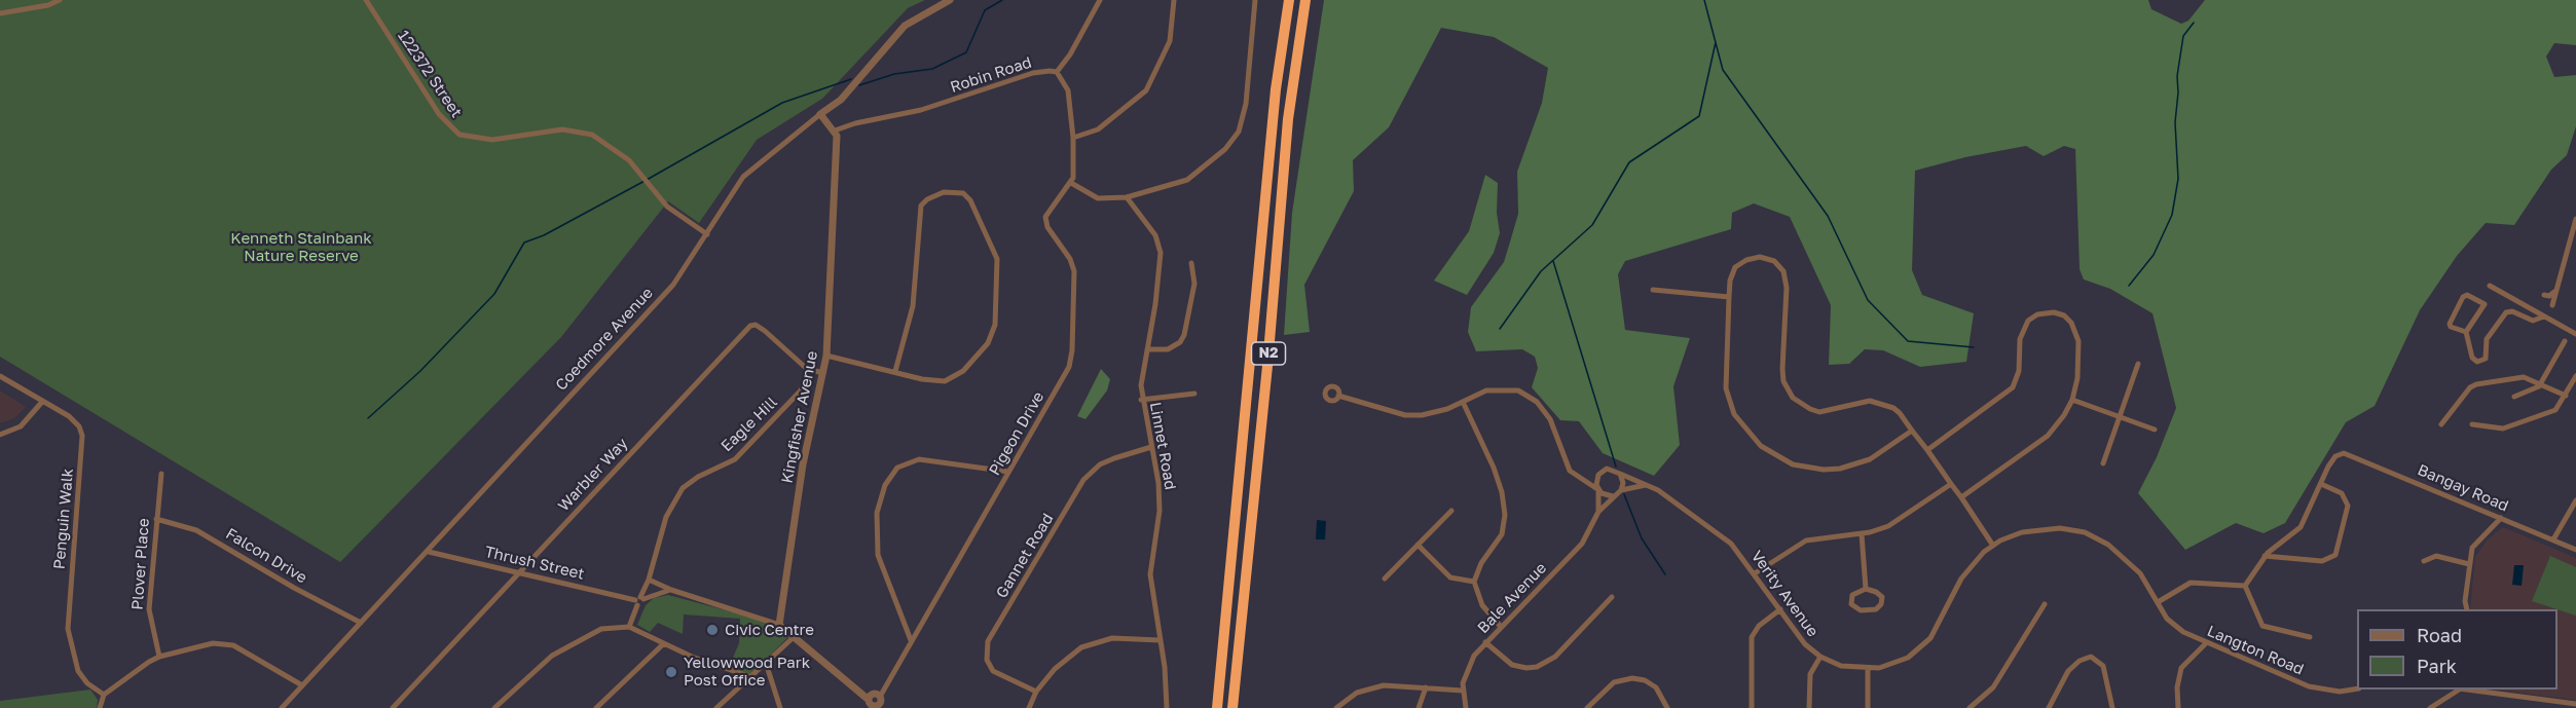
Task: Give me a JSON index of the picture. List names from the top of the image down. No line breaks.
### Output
{"streets":{"highway":["N2"],"street":["122372 Street","Robin Road","Coedmore Avenue","Kingfisher Avenue","Eagle Hill","Pigeon Drive","Linnet Road","Warbler Way","Bangay Road","Penguin Walk","Falcon Drive","Gannet Road","Thrush Street","Plover Place","Verity Avenue","Bale Avenue","Langton Road"]},"crossings":[["122372 Street","Coedmore Avenue"],["Robin Road","Kingfisher Avenue"],["Coedmore Avenue","Falcon Drive"],["Coedmore Avenue","Thrush Street"],["Eagle Hill","Warbler Way"],["Eagle Hill","Thrush Street"],["Linnet Road","Gannet Road"],["Warbler Way","Thrush Street"],["Falcon Drive","Plover Place"],["Verity Avenue","Bale Avenue"],["Verity Avenue","Langton Road"]],"parks":["Kenneth Stainbank Nature Reserve"],"places":["Civic Centre","Yellowwood Park Post Office"],"legend":["Road","Park"]}
